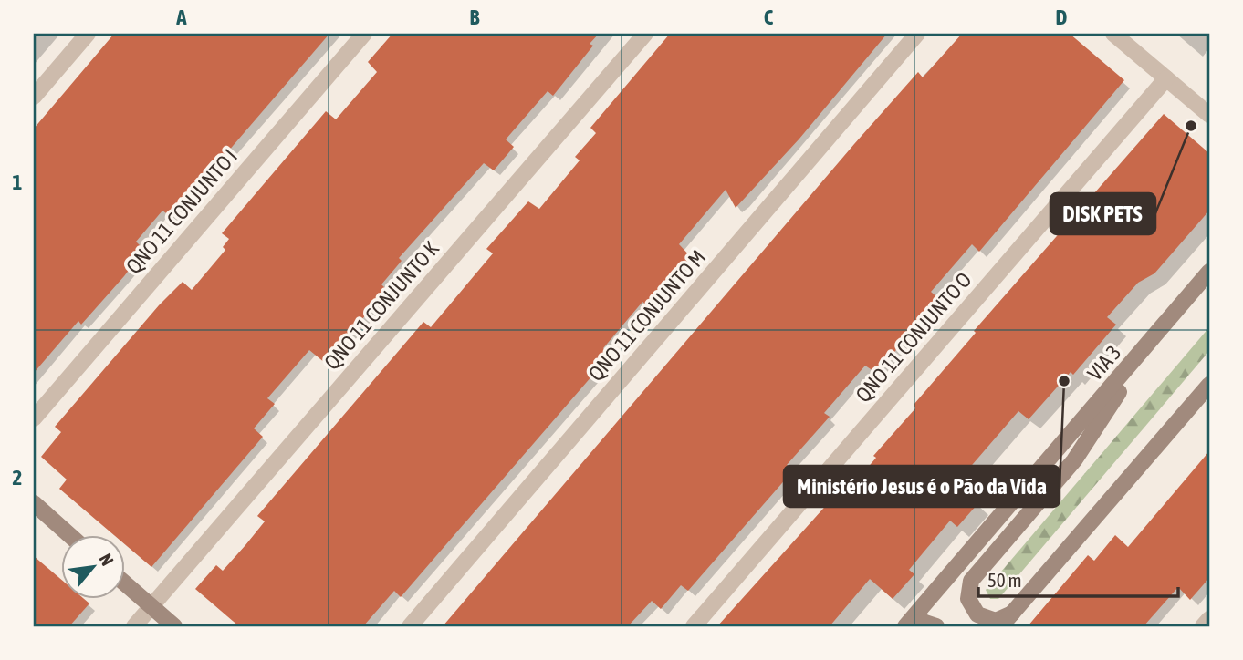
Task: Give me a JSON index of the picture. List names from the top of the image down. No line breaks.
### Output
{"streets":{"main road":["VIA 3"],"street":["QNO 11 CONJUNTO I","QNO 11 CONJUNTO K","QNO 11 CONJUNTO M","QNO 11 CONJUNTO O"]},"places":["DISK PETS","Ministério Jesus é o Pão da Vida"],"scale_bar":"50 m","north":"top right","grid":{"columns":["A","B","C","D"],"rows":["1","2"]}}
